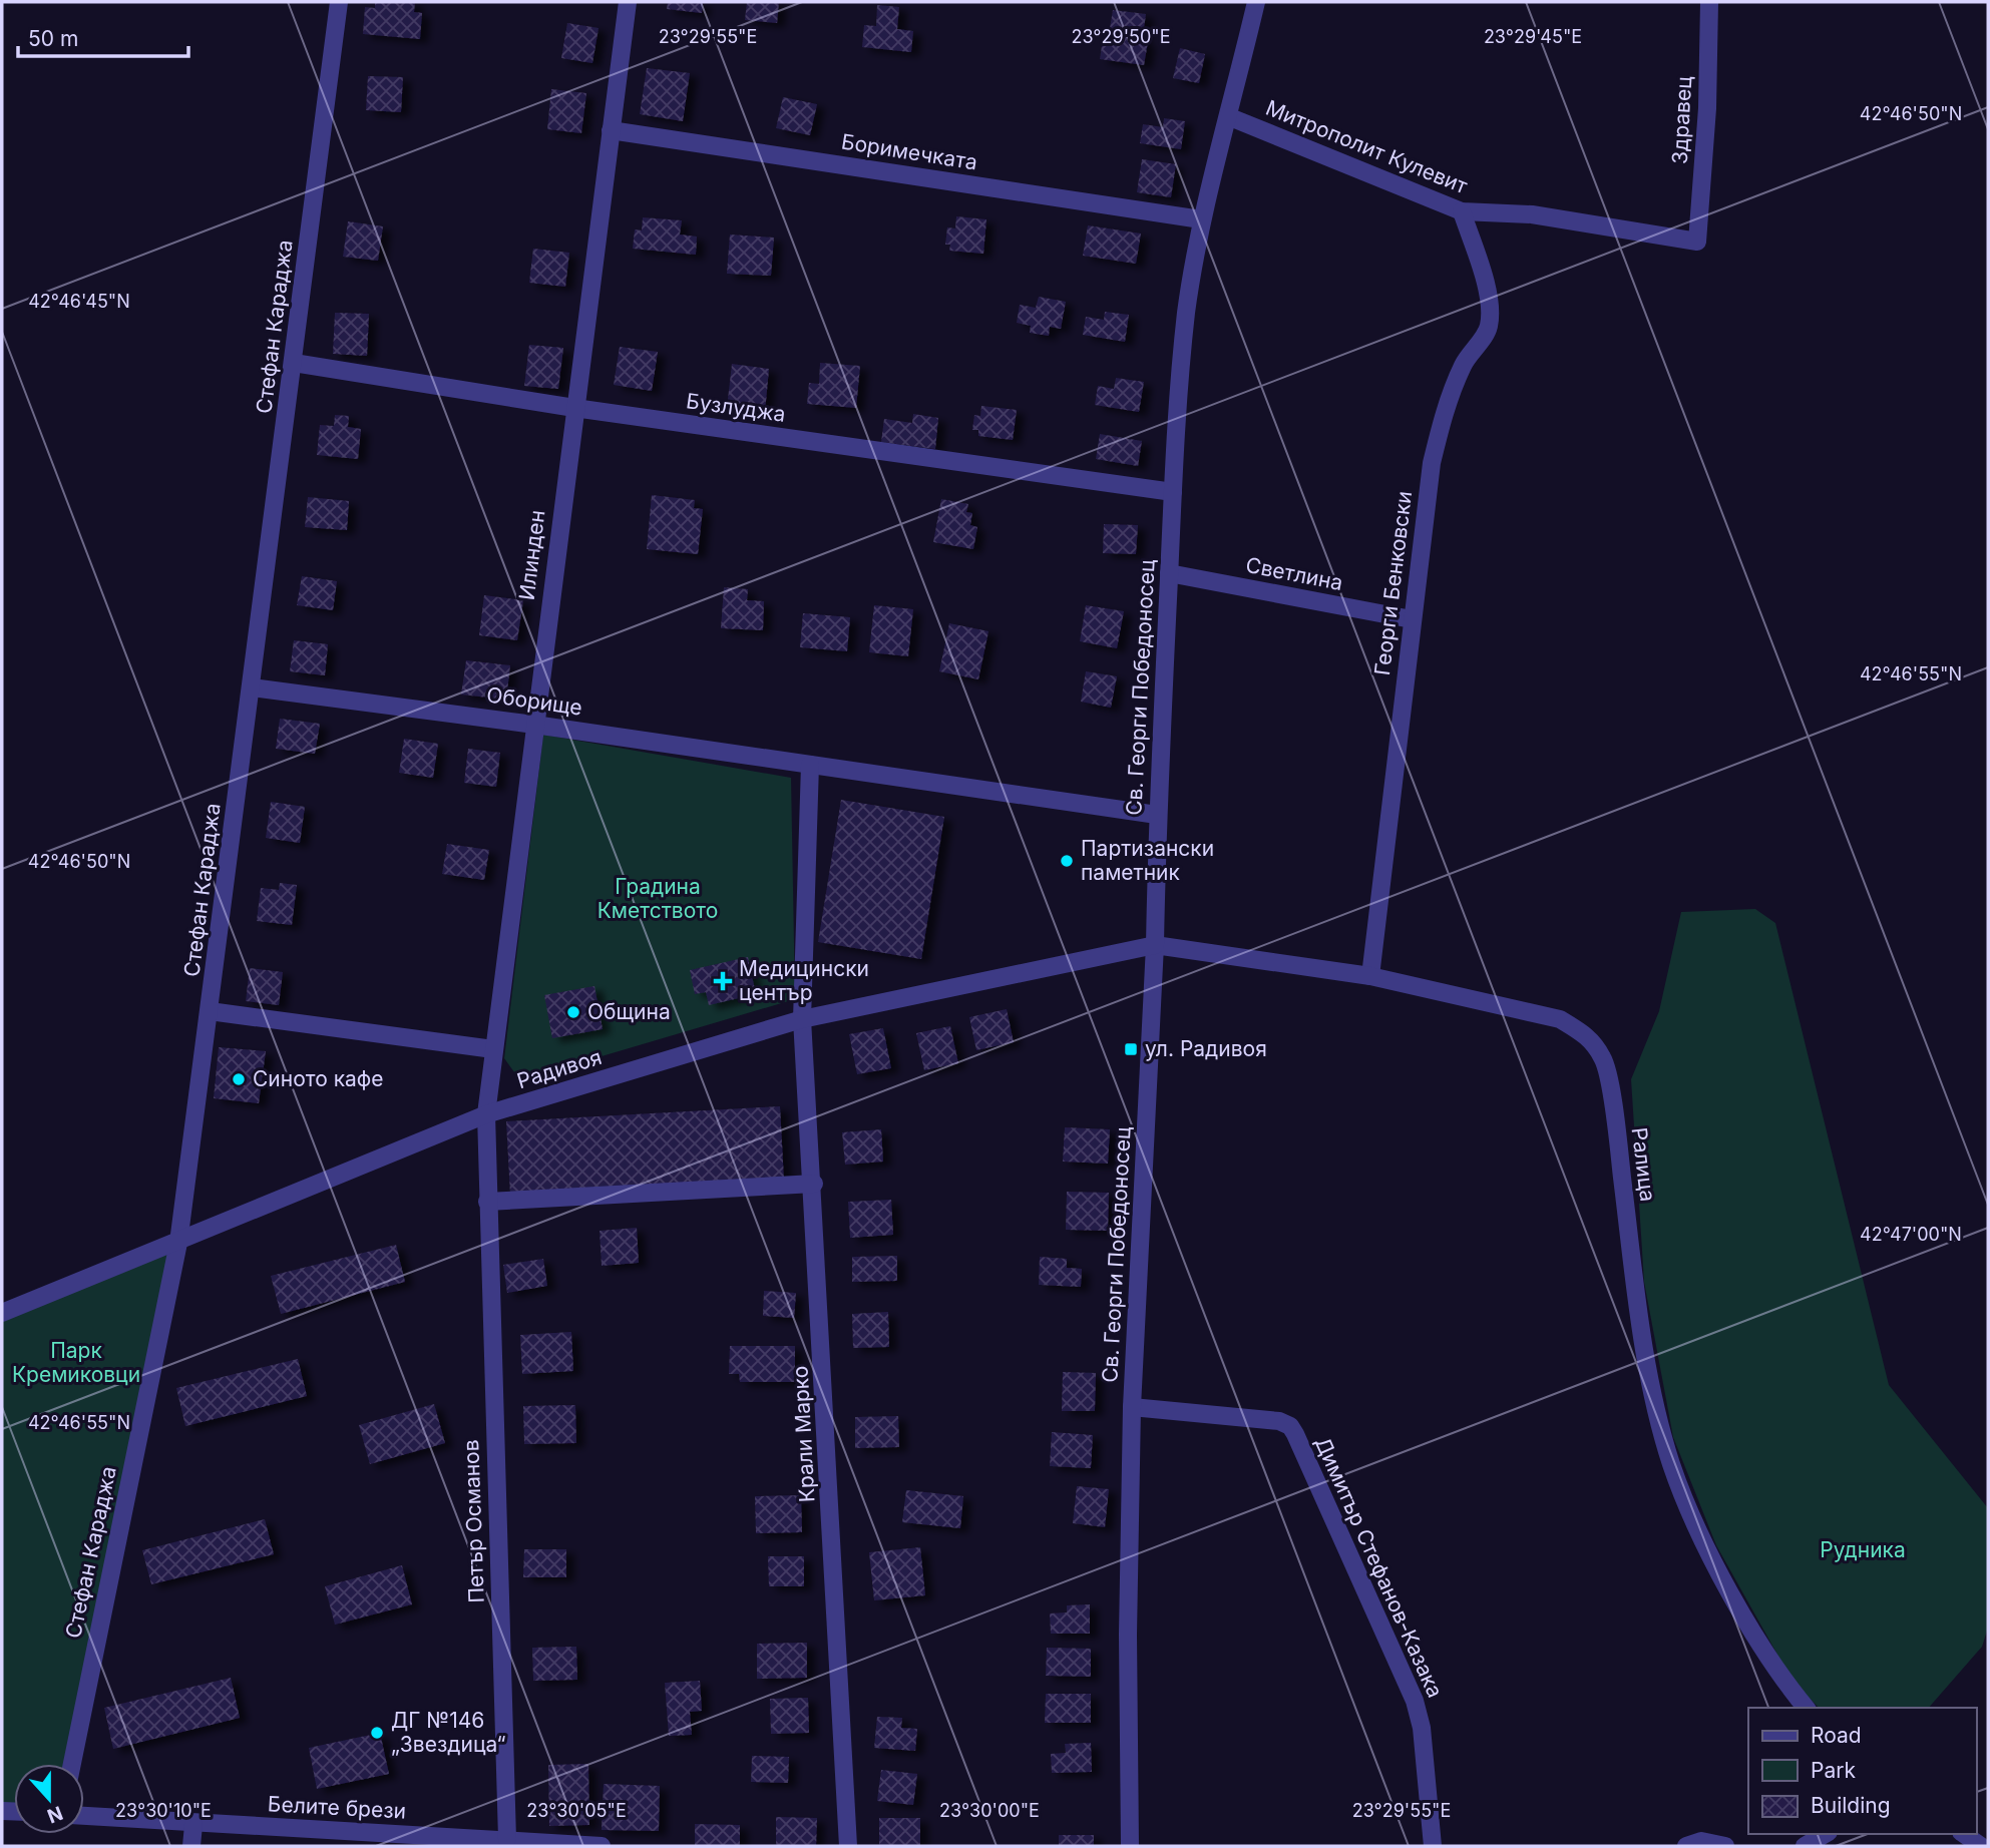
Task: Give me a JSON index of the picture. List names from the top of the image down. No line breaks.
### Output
{"streets":{"street":["Здравец","Митрополит Кулевит","Боримечката","Стефан Караджа","Бузлуджа","Илинден","Светлина","Георги Бенковски","Св. Георги Победоносец","Оборище","Радивоя","Ралица","Крали Марко","Петър Османов","Димитър Стефанов-Казака","Белите брези"]},"crossings":[["Здравец","Митрополит Кулевит"],["Митрополит Кулевит","Георги Бенковски"],["Митрополит Кулевит","Св. Георги Победоносец"],["Боримечката","Илинден"],["Боримечката","Св. Георги Победоносец"],["Стефан Караджа","Бузлуджа"],["Стефан Караджа","Оборище"],["Стефан Караджа","Радивоя"],["Бузлуджа","Илинден"],["Бузлуджа","Св. Георги Победоносец"],["Илинден","Оборище"],["Илинден","Радивоя"],["Илинден","Петър Османов"],["Светлина","Георги Бенковски"],["Светлина","Св. Георги Победоносец"],["Георги Бенковски","Ралица"],["Св. Георги Победоносец","Оборище"],["Св. Георги Победоносец","Радивоя"],["Св. Георги Победоносец","Ралица"],["Св. Георги Победоносец","Димитър Стефанов-Казака"],["Радивоя","Ралица"],["Радивоя","Крали Марко"],["Радивоя","Петър Османов"],["Петър Османов","Белите брези"]],"parks":["Градина Кметството","Парк Кремиковци","Рудника"],"places":{"other":["Партизански паметник","Община","Синото кафе","ДГ №146 „Звездица“"],"health":["Медицински център"],"transit":["ул. Радивоя"]},"legend":["Road","Park","Building"],"scale_bar":"50 m","north":"bottom","coordinates":["23°29'55\"E","23°29'50\"E","23°29'45\"E","42°46'50\"N","42°46'45\"N","42°46'55\"N","42°47'00\"N","23°30'10\"E","23°30'05\"E","23°30'00\"E"]}
